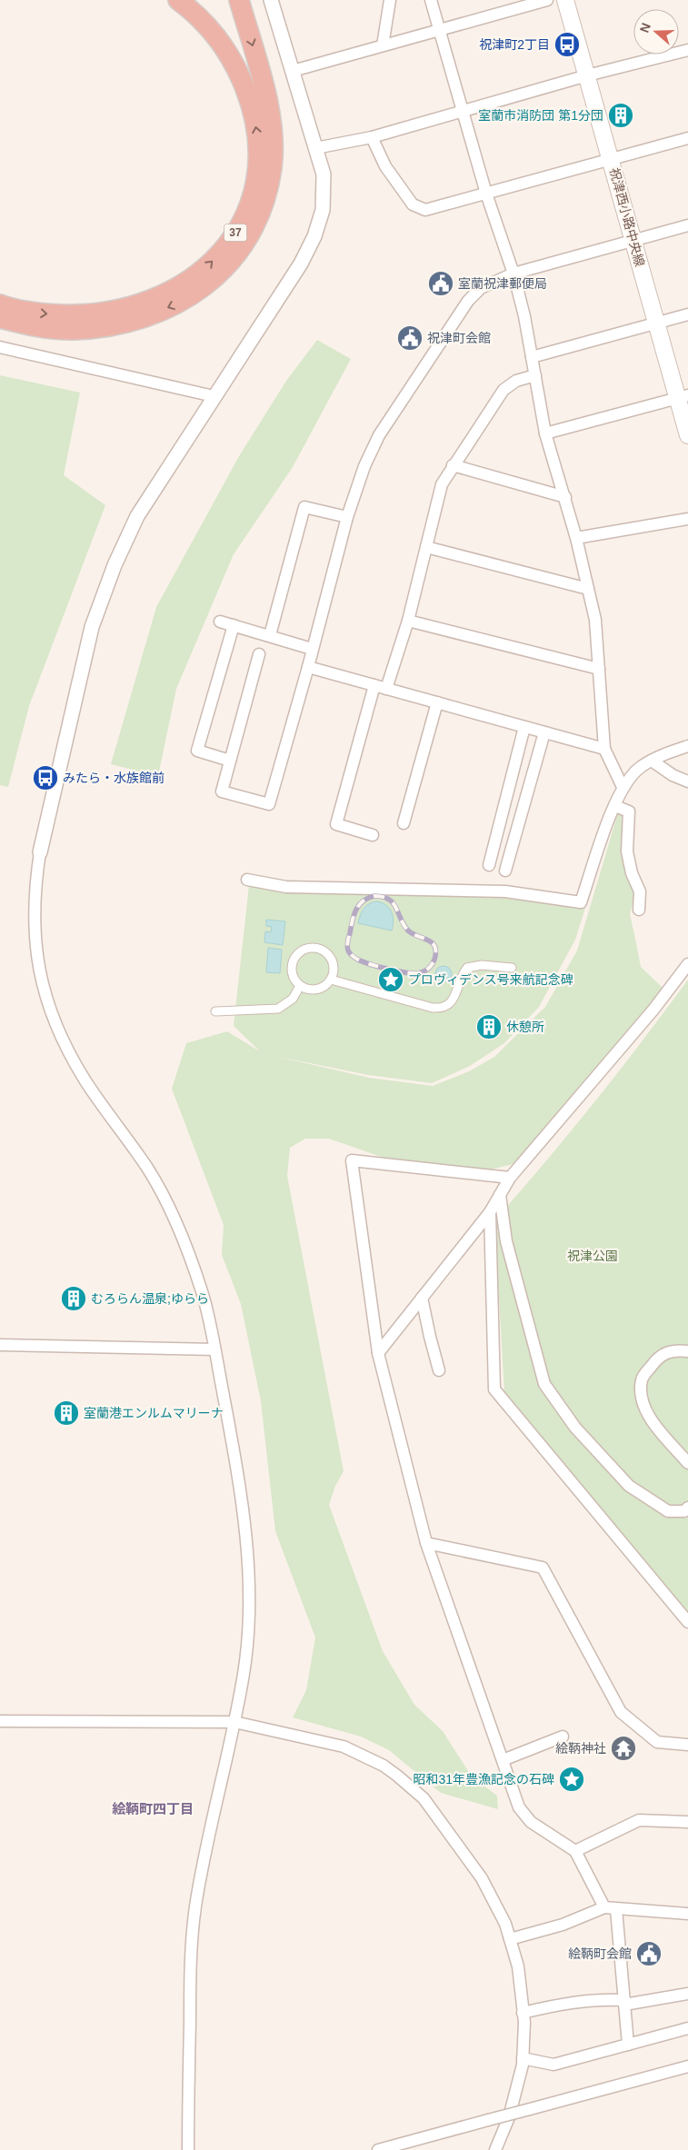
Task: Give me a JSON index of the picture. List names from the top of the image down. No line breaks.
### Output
{"streets":{"highway":["37"],"main road":["祝津西小路中央線"]},"districts":["絵鞆町四丁目"],"parks":["祝津公園"],"places":{"bus stop":["祝津町2丁目","みたら・水族館前"],"building":["室蘭市消防団 第1分団","休憩所","むろらん温泉;ゆらら","室蘭港エンルムマリーナ"],"public building":["室蘭祝津郵便局","祝津町会館","絵鞆町会館"],"place":["プロヴィデンス号来航記念碑","昭和31年豊漁記念の石碑"],"temple":["絵鞆神社"]},"north":"left"}
